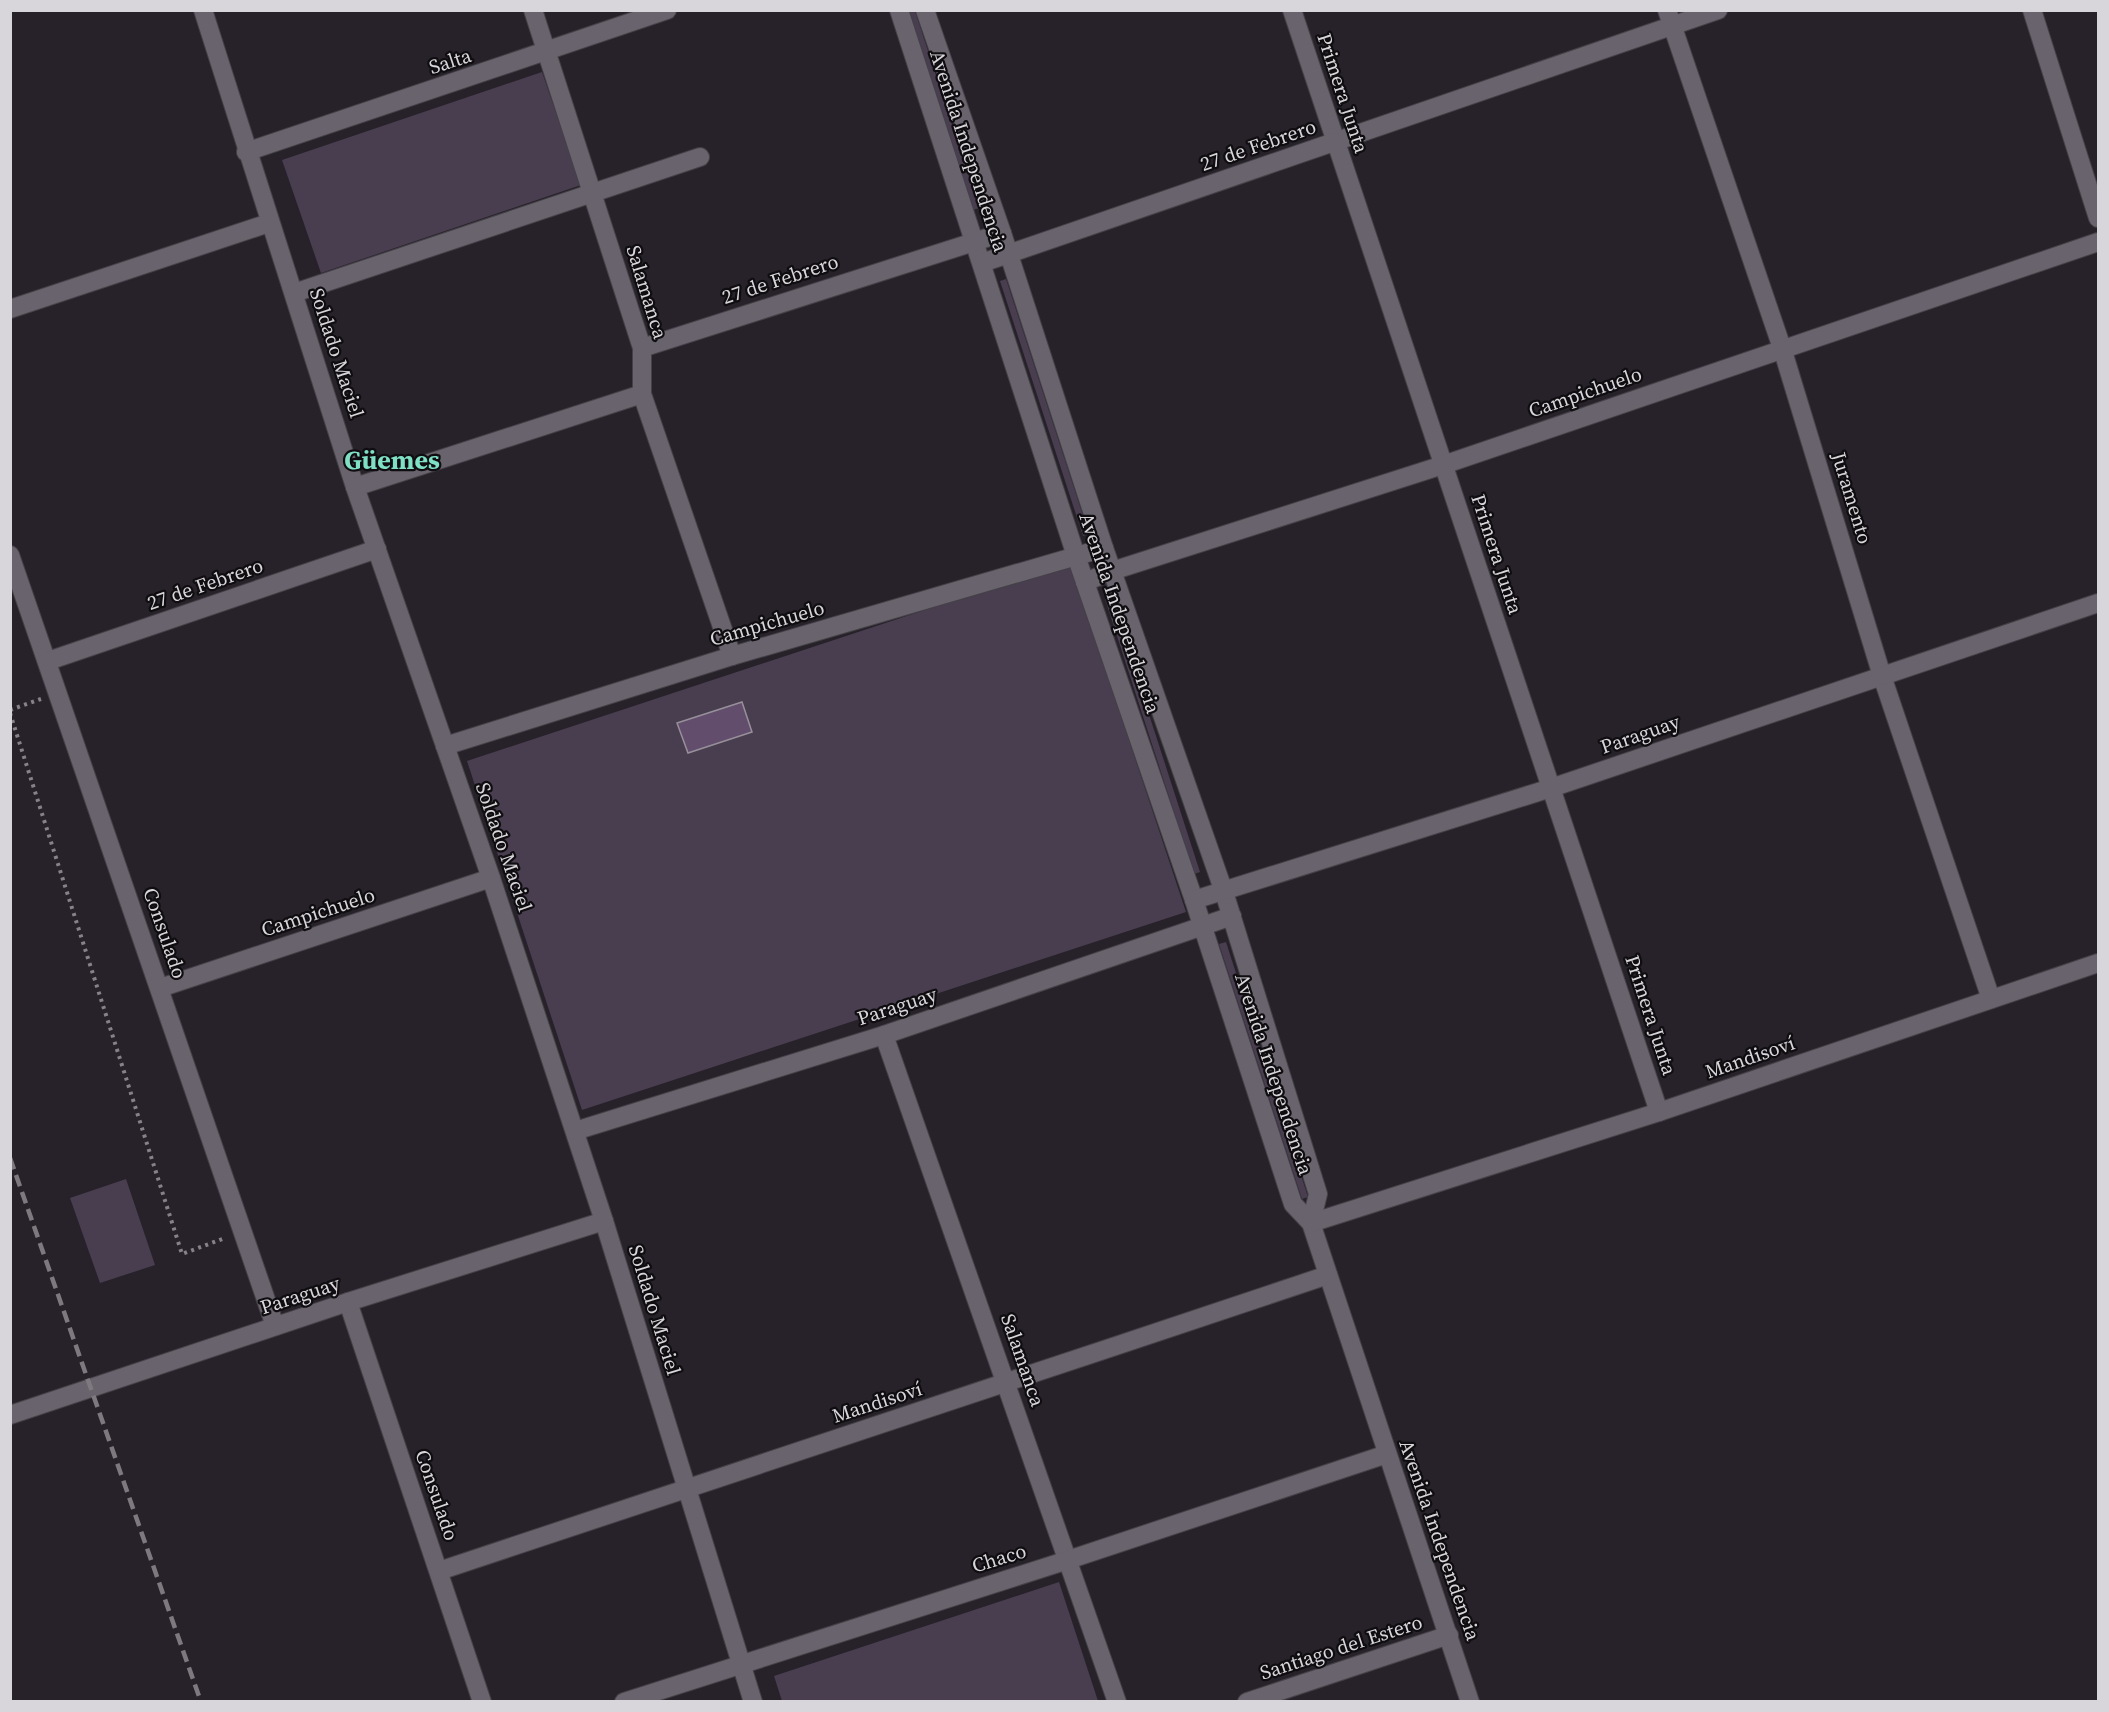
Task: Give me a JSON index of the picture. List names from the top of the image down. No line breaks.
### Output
{"streets":{"street":["Salta","Primera Junta","27 de Febrero","Avenida Independencia","Salamanca","Soldado Maciel","Campichuelo","Juramento","Paraguay","Consulado","Mandisoví","Chaco","Santiago del Estero"]},"crossings":[["Salta","Salamanca"],["Salta","Soldado Maciel"],["Primera Junta","27 de Febrero"],["Primera Junta","Campichuelo"],["Primera Junta","Paraguay"],["Primera Junta","Mandisoví"],["27 de Febrero","Avenida Independencia"],["27 de Febrero","Salamanca"],["27 de Febrero","Soldado Maciel"],["27 de Febrero","Juramento"],["27 de Febrero","Consulado"],["Avenida Independencia","Campichuelo"],["Avenida Independencia","Paraguay"],["Avenida Independencia","Mandisoví"],["Avenida Independencia","Chaco"],["Avenida Independencia","Santiago del Estero"],["Salamanca","Campichuelo"],["Salamanca","Paraguay"],["Salamanca","Mandisoví"],["Salamanca","Chaco"],["Soldado Maciel","Campichuelo"],["Soldado Maciel","Paraguay"],["Soldado Maciel","Mandisoví"],["Soldado Maciel","Chaco"],["Campichuelo","Juramento"],["Campichuelo","Consulado"],["Juramento","Paraguay"],["Juramento","Mandisoví"],["Paraguay","Consulado"],["Consulado","Mandisoví"]],"districts":["Güemes"]}
